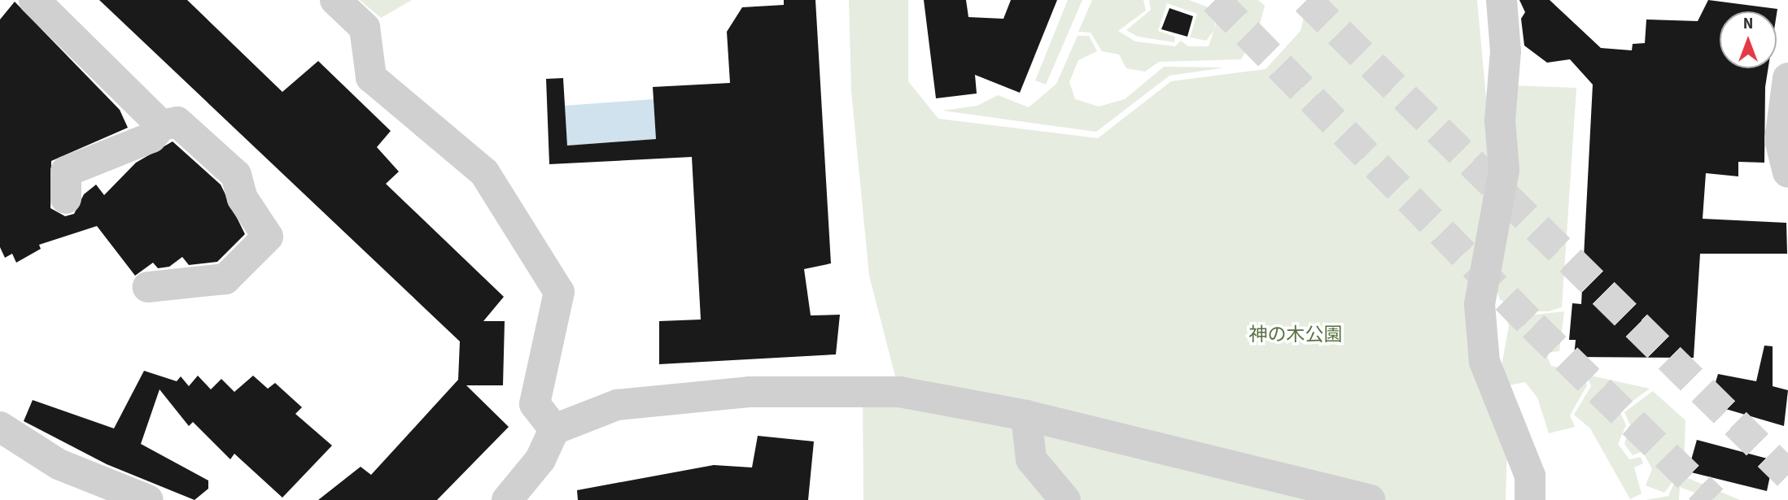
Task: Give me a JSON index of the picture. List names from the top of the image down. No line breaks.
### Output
{"parks":["神の木公園"],"north":"top"}
